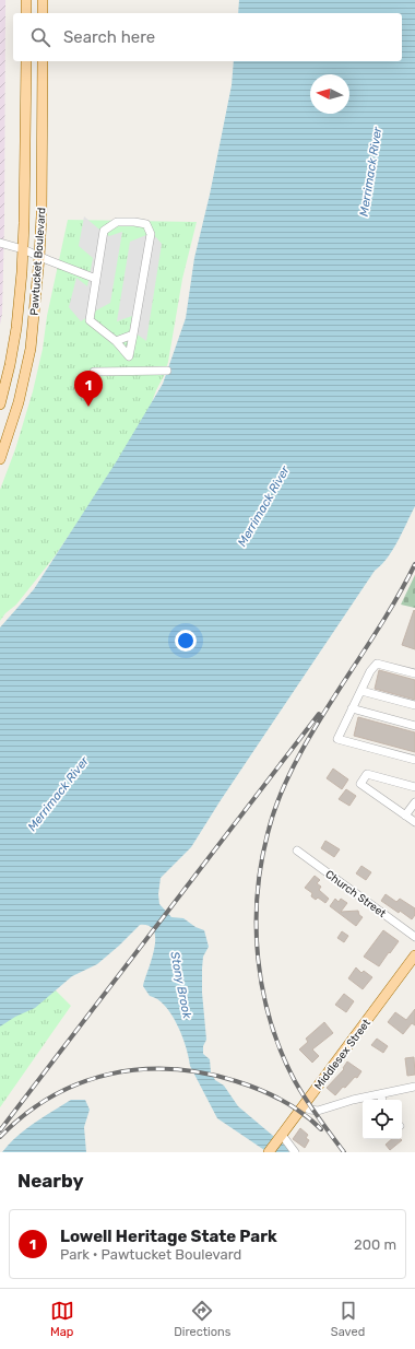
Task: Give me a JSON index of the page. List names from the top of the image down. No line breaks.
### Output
{"streets":{"main road":["Pawtucket Boulevard","Middlesex Street"],"street":["Church Street"]},"water":["Merrimack River","Stony Brook"],"north":"left","page":{"search":"Search here","pins":"1","heading":"Nearby","list":[{"mark":"1","name":"Lowell Heritage State Park","note":"Park · Pawtucket Boulevard","value":"200 m"}],"nav":["Map","Directions","Saved"]}}
